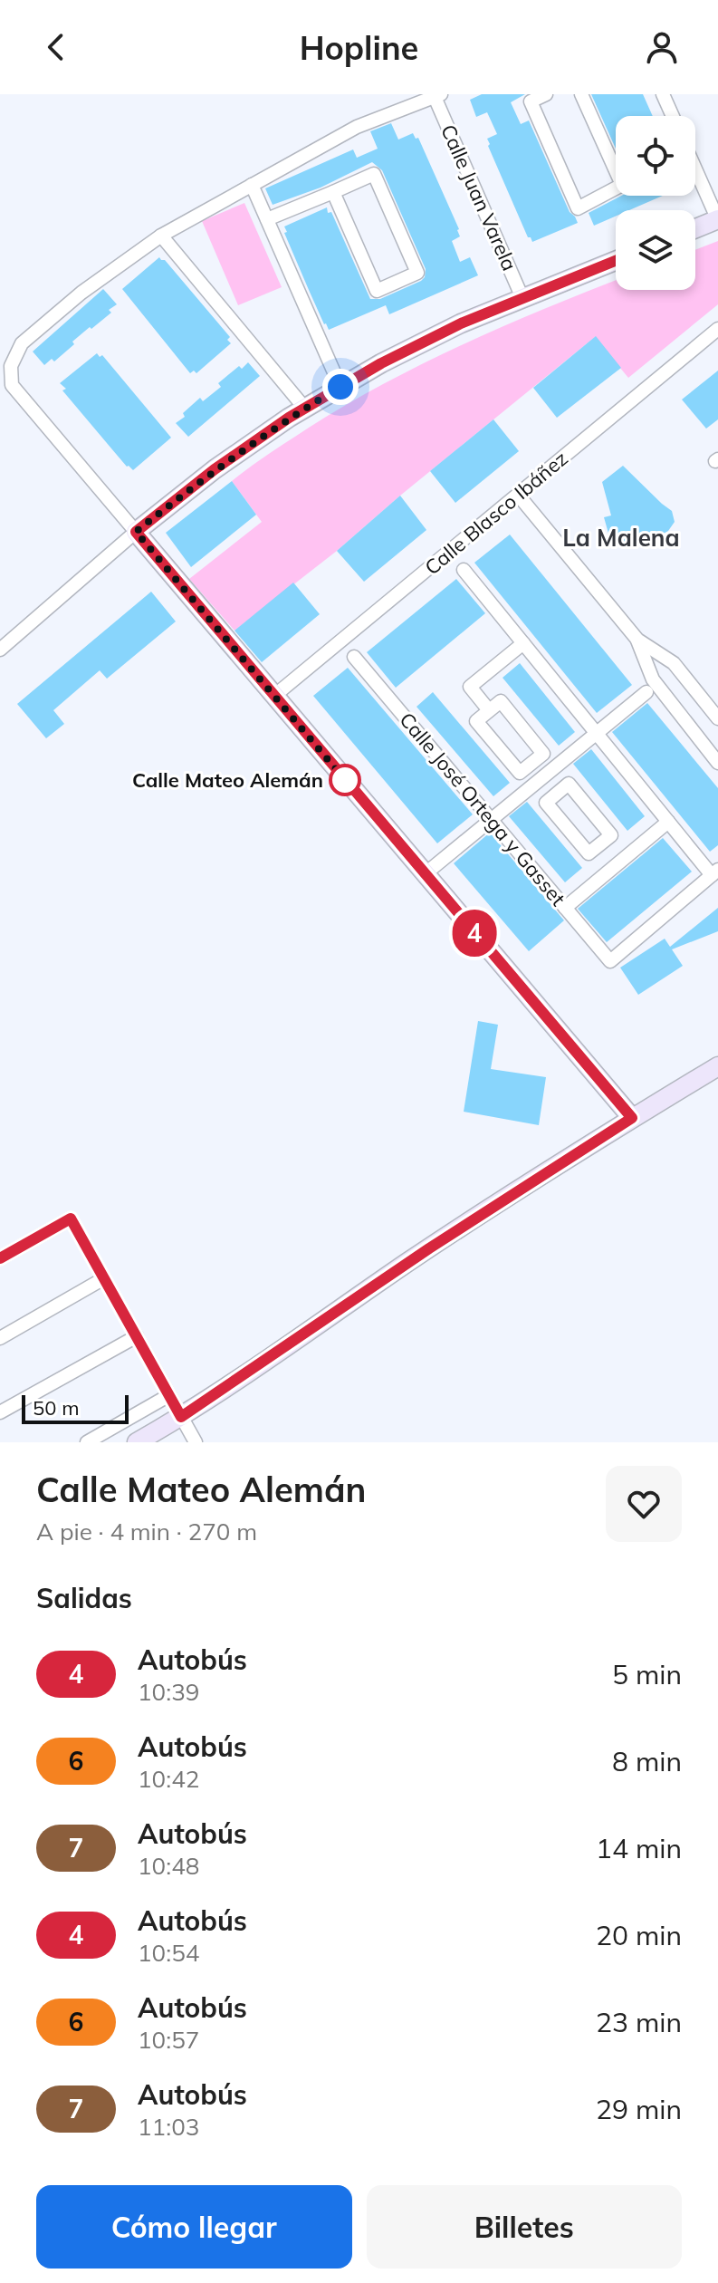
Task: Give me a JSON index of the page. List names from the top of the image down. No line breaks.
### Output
{"streets":{"street":["Calle Juan Varela","Calle Blasco Ibáñez","Calle José Ortega y Gasset"]},"districts":["La Malena"],"places":["Calle Mateo Alemán"],"lines":["bus line 4"],"scale_bar":"50 m","page":{"header":"Hopline","on_map":"4","scale":"50 m","heading":[["Calle Mateo Alemán","A pie · 4 min · 270 m"],"Salidas"],"list":[{"mark":"4","name":"Autobús","note":"10:39","value":"5 min"},{"mark":"6","name":"Autobús","note":"10:42","value":"8 min"},{"mark":"7","name":"Autobús","note":"10:48","value":"14 min"},{"mark":"4","name":"Autobús","note":"10:54","value":"20 min"},{"mark":"6","name":"Autobús","note":"10:57","value":"23 min"},{"mark":"7","name":"Autobús","note":"11:03","value":"29 min"}],"buttons":["Cómo llegar","Billetes"]}}
